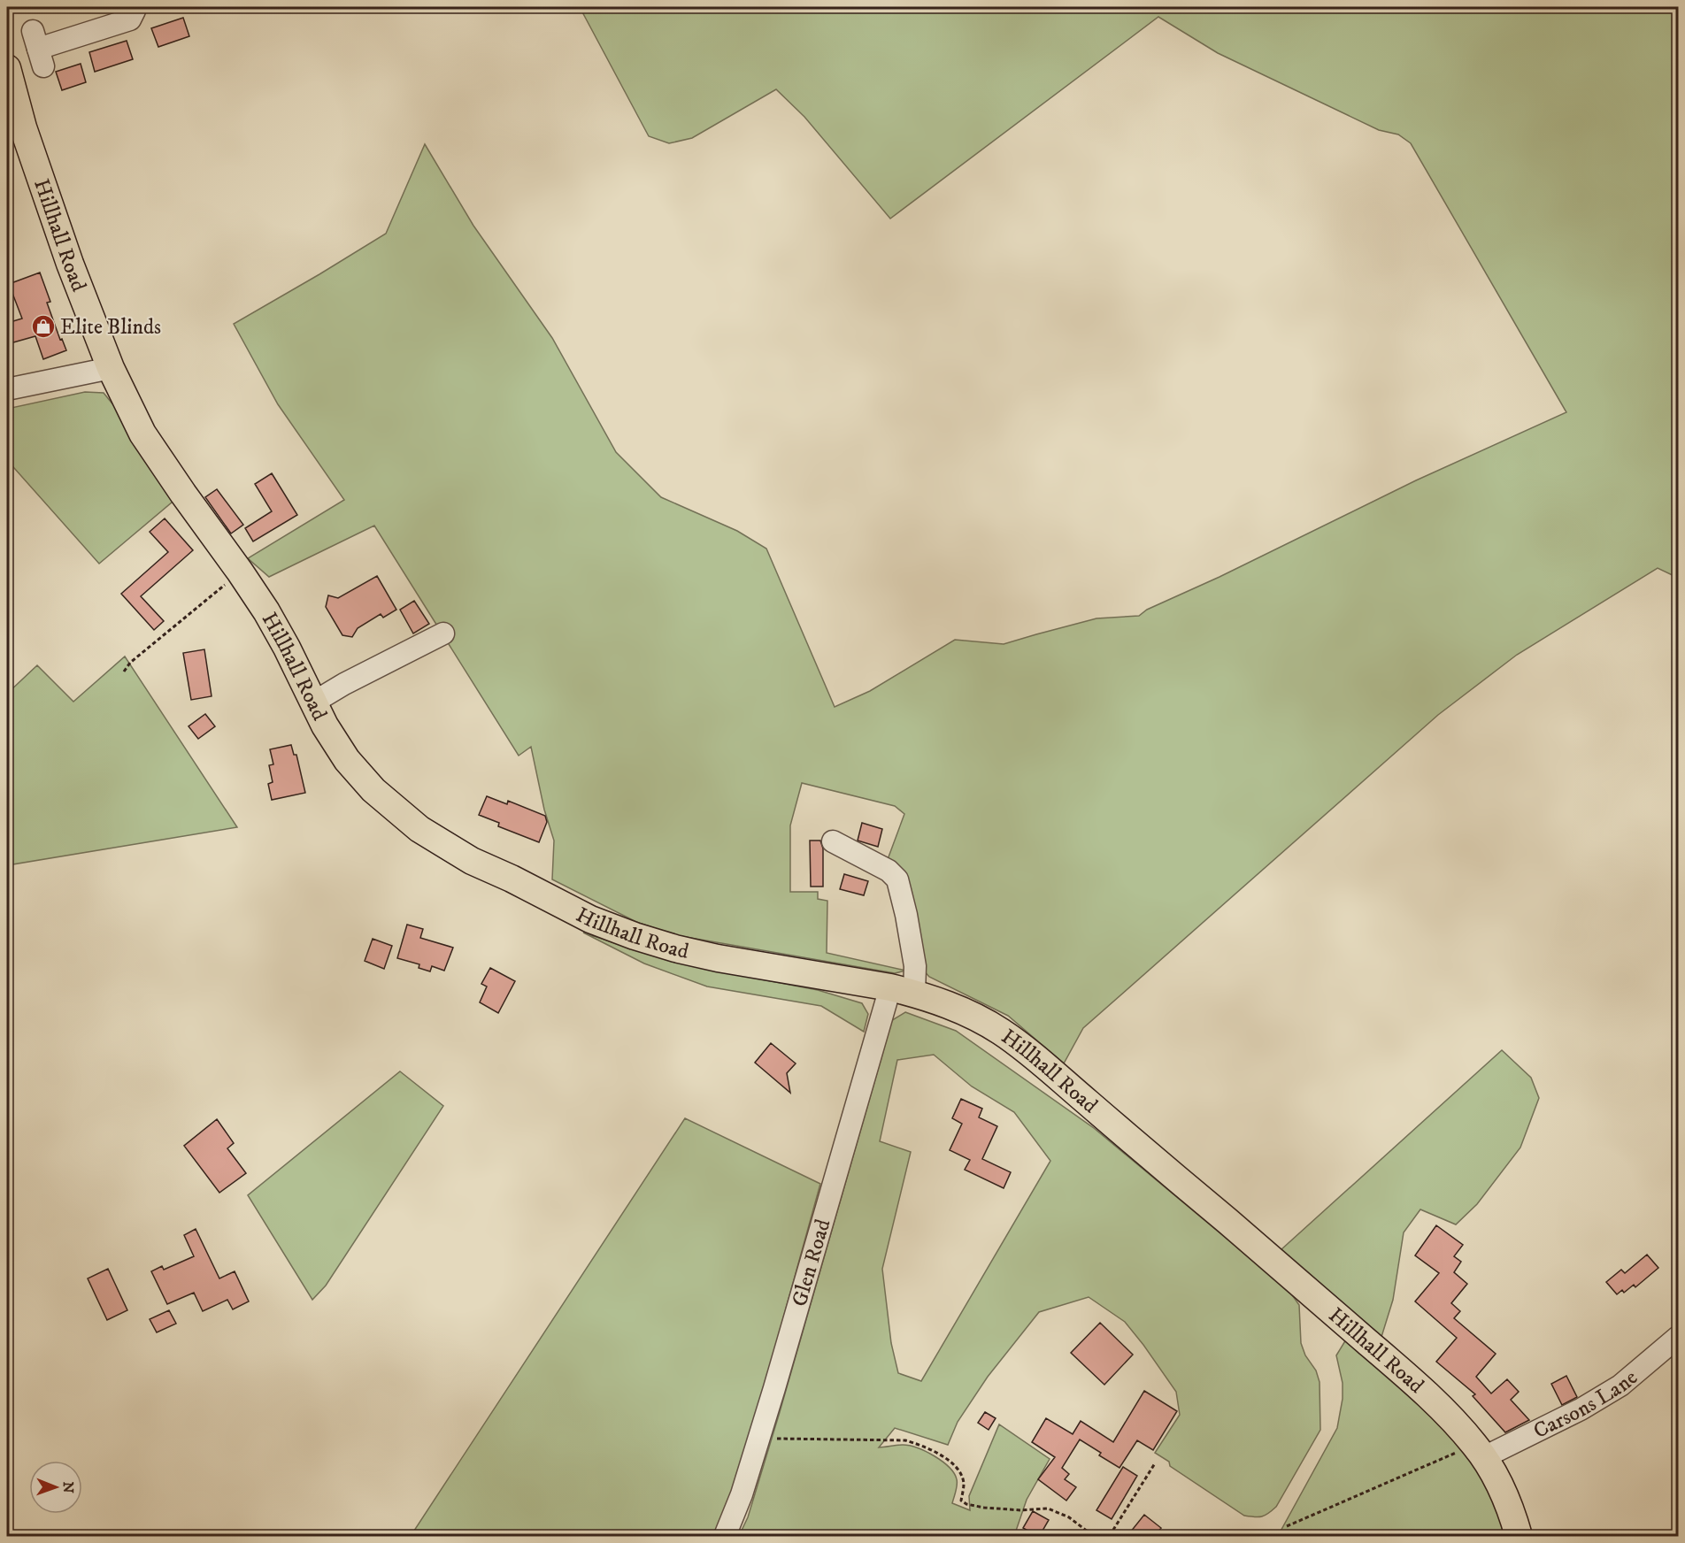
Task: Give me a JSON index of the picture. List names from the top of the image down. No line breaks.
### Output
{"streets":{"main road":["Hillhall Road"],"street":["Glen Road","Carsons Lane"]},"crossings":[["Hillhall Road","Glen Road"],["Hillhall Road","Carsons Lane"]],"places":{"shop":["Elite Blinds"]},"north":"right"}
